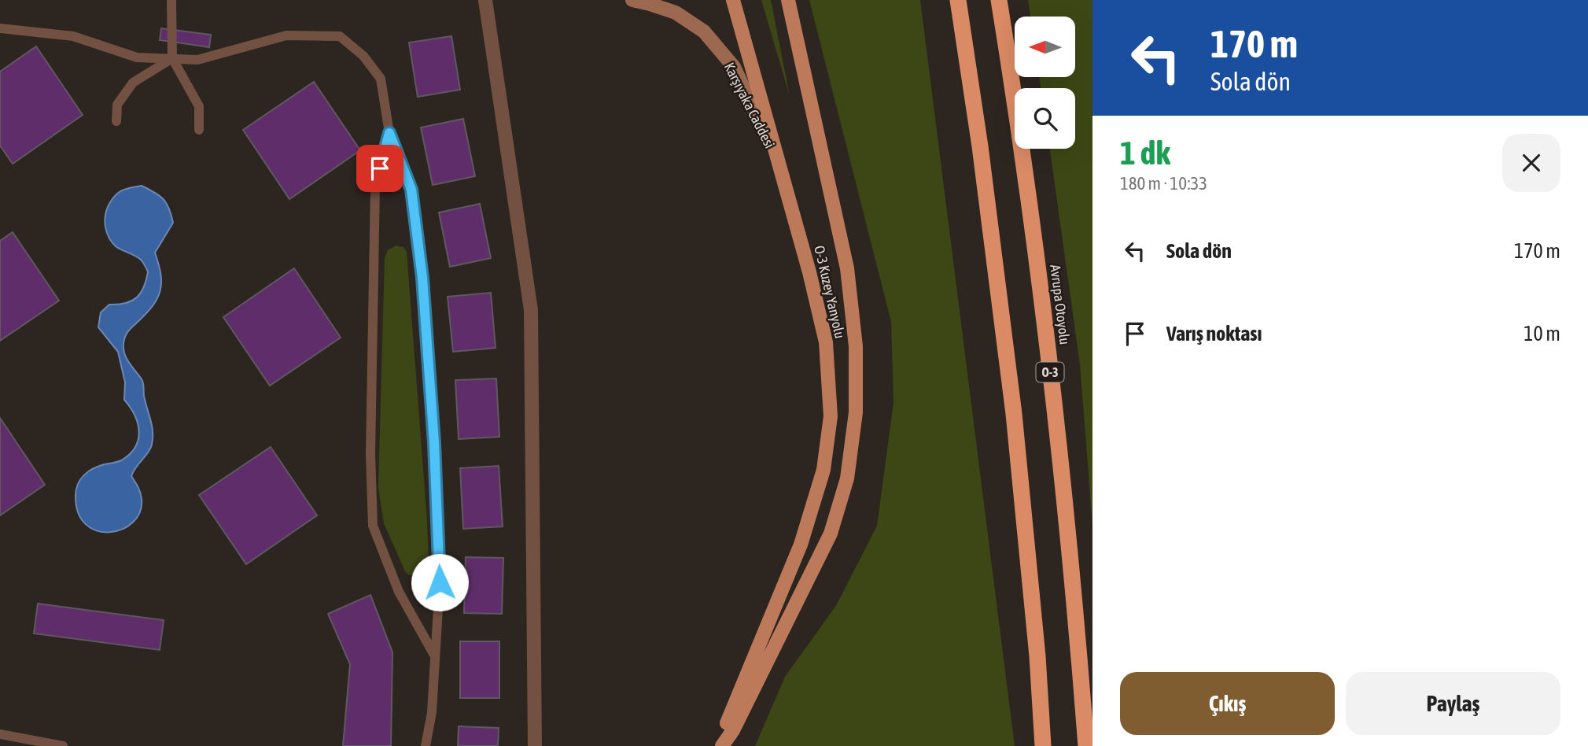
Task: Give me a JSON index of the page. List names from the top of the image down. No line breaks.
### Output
{"streets":{"highway":["Avrupa Otoyolu","O-3"],"main road":["Karşıyaka Caddesi","O-3 Kuzey Yanyolu"]},"crossings":[["Karşıyaka Caddesi","O-3 Kuzey Yanyolu"]],"north":"left","page":{"turn":["170 m","Sola dön"],"heading":["1 dk","180 m · 10:33"],"list":[{"name":"Sola dön","value":"170 m"},{"name":"Varış noktası","value":"10 m"}],"buttons":["Çıkış","Paylaş"]}}
